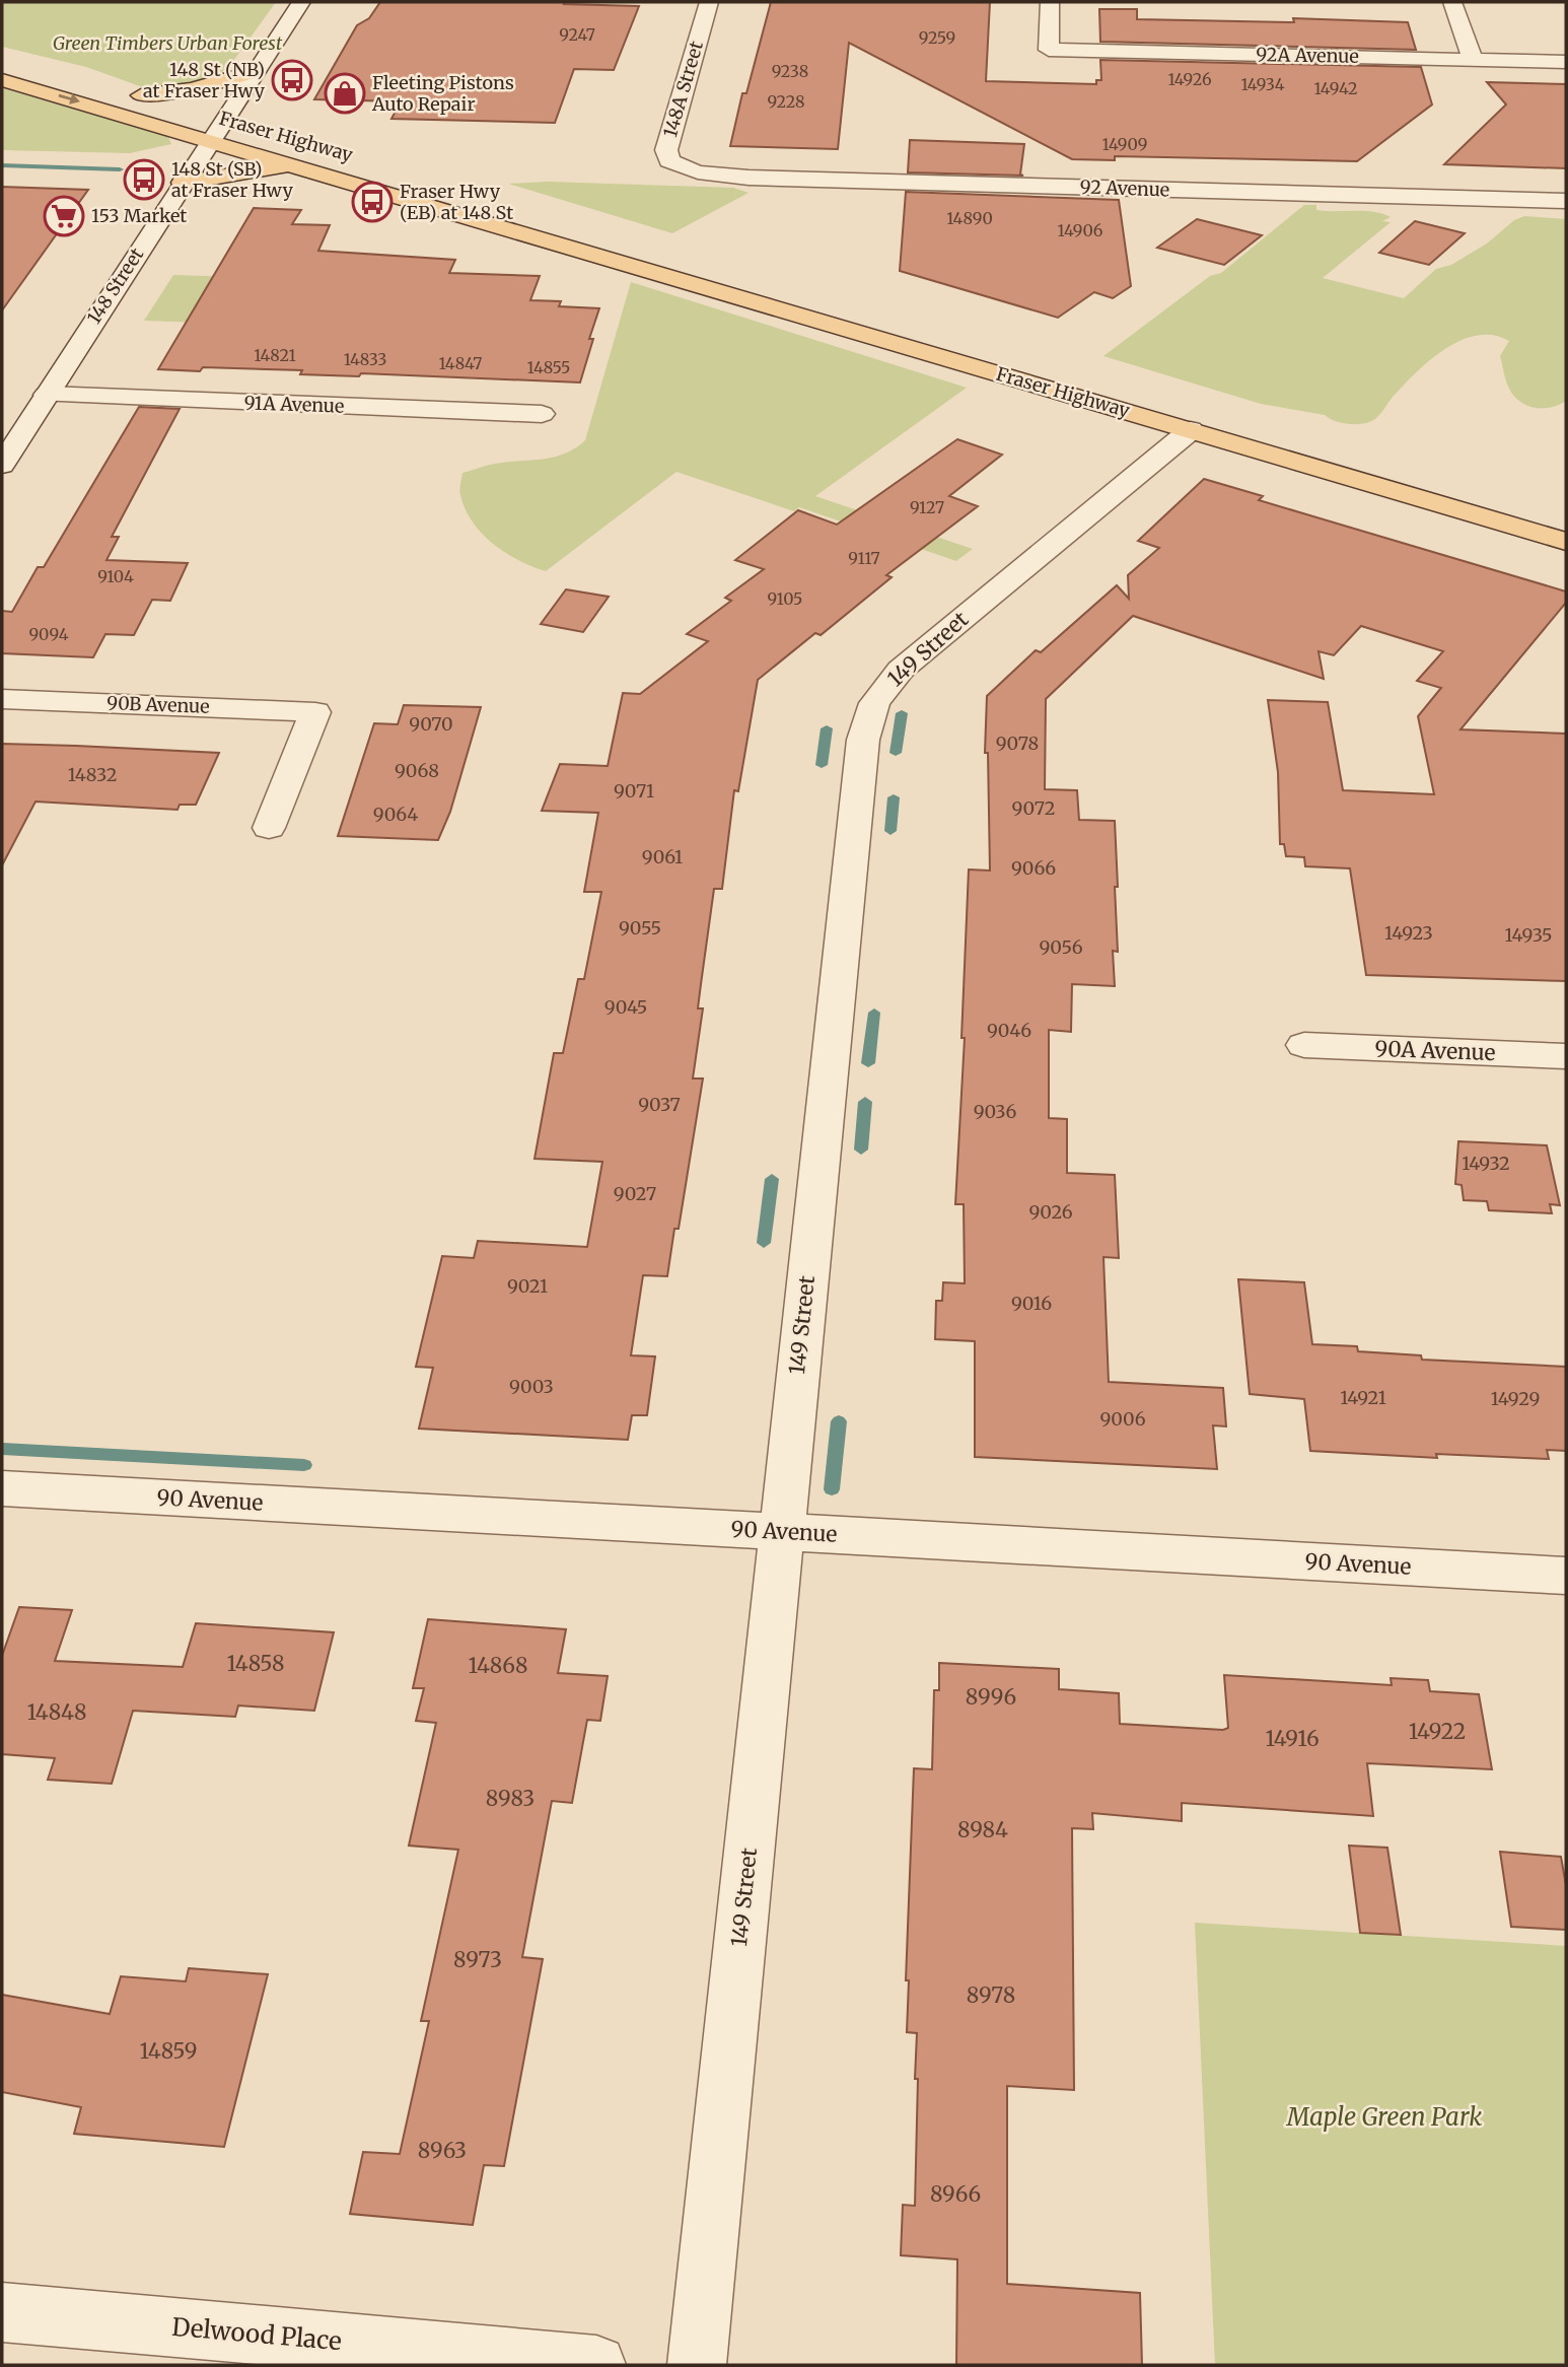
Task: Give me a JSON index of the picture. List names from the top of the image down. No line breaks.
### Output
{"streets":{"main road":["Fraser Highway"],"street":["92A Avenue","148A Street","92 Avenue","148 Street","91A Avenue","149 Street","90B Avenue","90A Avenue","90 Avenue","Delwood Place"]},"crossings":[["148A Street","92 Avenue"],["Fraser Highway","148 Street"],["Fraser Highway","149 Street"],["148 Street","91A Avenue"],["149 Street","90 Avenue"]],"parks":["Green Timbers Urban Forest","Maple Green Park"],"places":{"bus stop":["148 St (NB) at Fraser Hwy","148 St (SB) at Fraser Hwy","Fraser Hwy (EB) at 148 St"],"shop":["Fleeting Pistons Auto Repair"],"supermarket":["153 Market"]},"house_numbers":["9247","9259","9238","14926","14934","14942","9228","14909","14890","14906","14821","14833","14847","14855","9127","9117","9104","9105","9094","9070","9078","9068","14832","9071","9072","9064","9061","9066","9055","14923","14935","9056","9045","9046","9037","9036","14932","9027","9026","9021","9016","9003","14921","14929","9006","14858","14868","8996","14848","14922","14916","8983","8984","8973","8978","14859","8963","8966"]}
